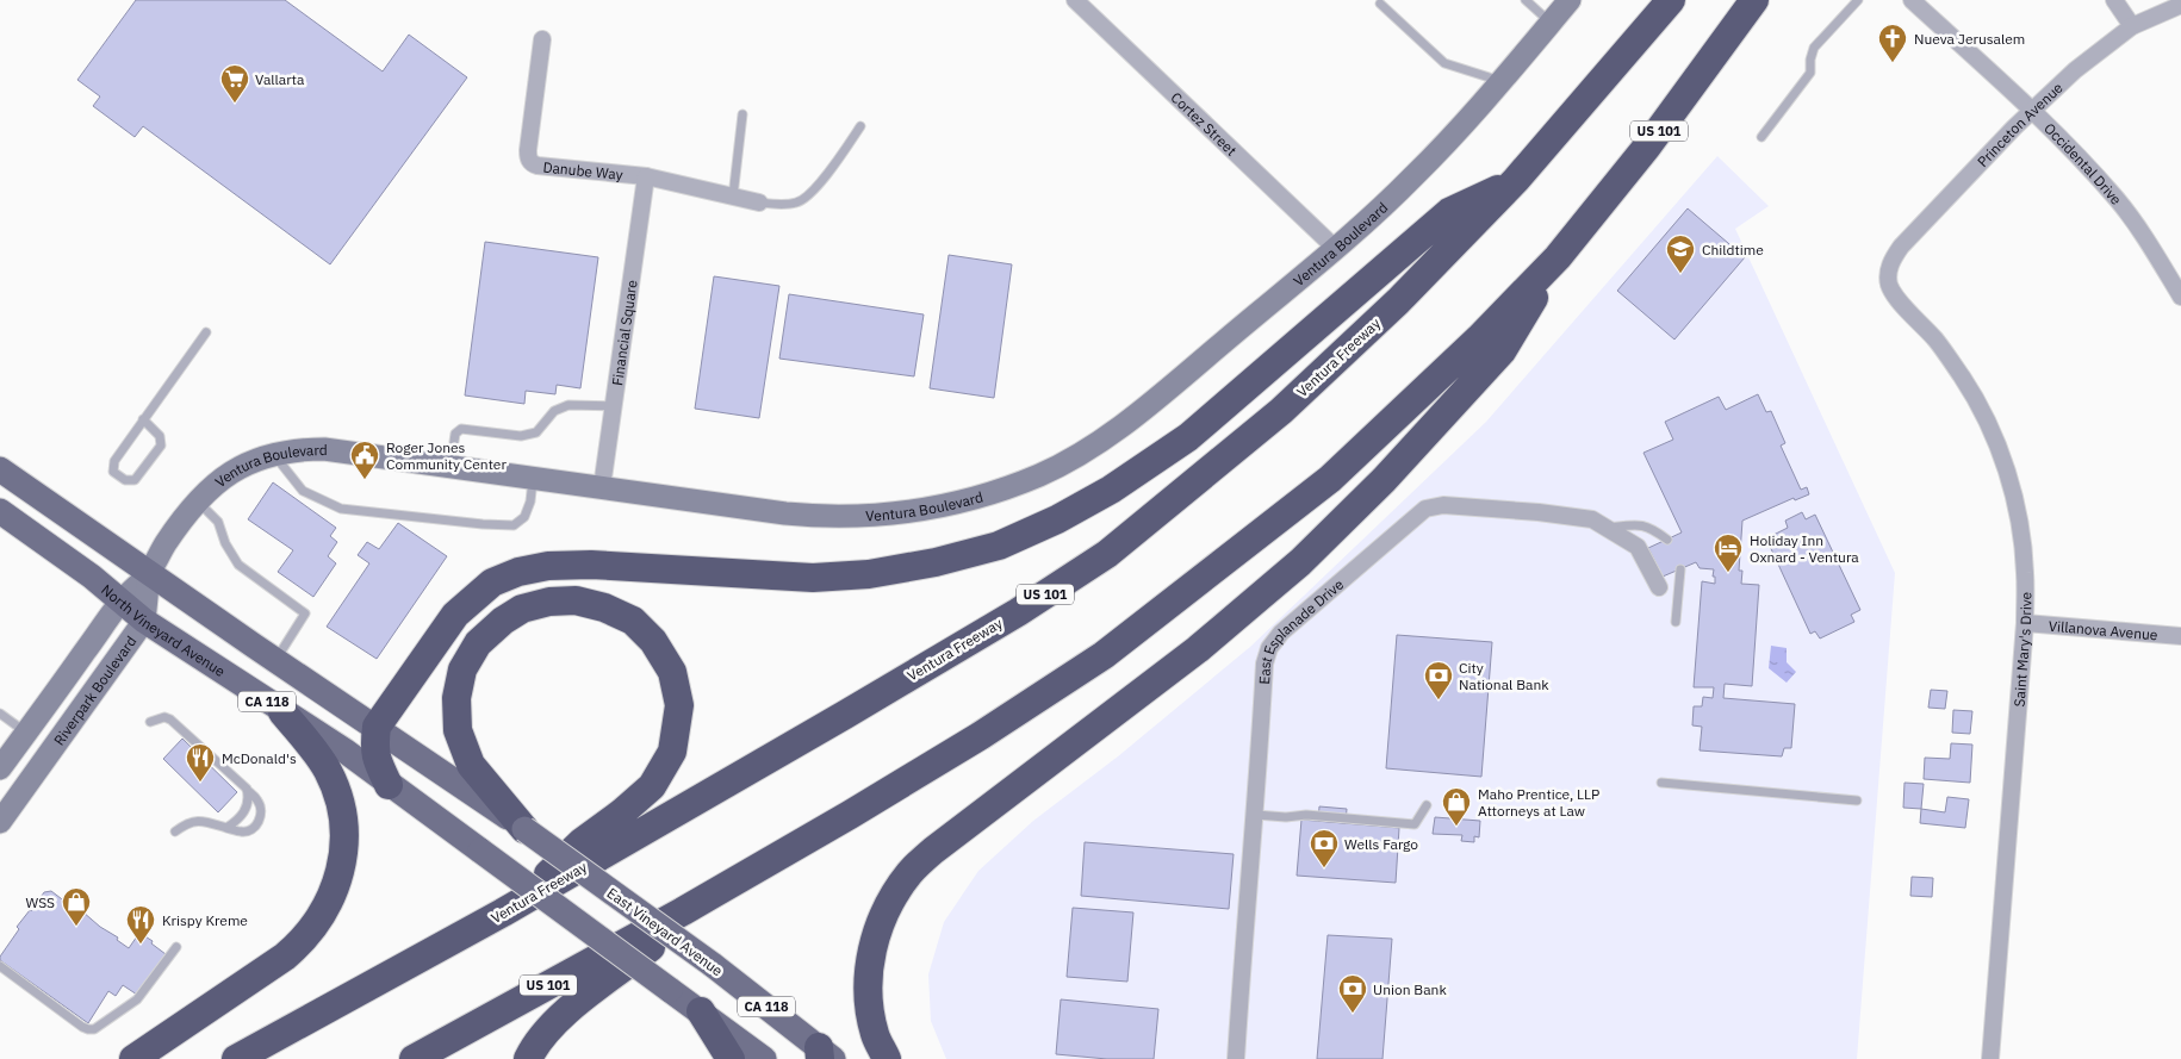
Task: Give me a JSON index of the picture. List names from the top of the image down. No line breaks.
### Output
{"streets":{"highway":["US 101","Ventura Freeway"],"main road":["North Vineyard Avenue","CA 118","East Vineyard Avenue"],"street":["Cortez Street","Princeton Avenue","Occidental Drive","Danube Way","Ventura Boulevard","Financial Square","Villanova Avenue","East Esplanade Drive","Saint Mary's Drive","Riverpark Boulevard"]},"crossings":[["Cortez Street","Ventura Boulevard"],["Princeton Avenue","Occidental Drive"],["Princeton Avenue","Saint Mary's Drive"],["Danube Way","Financial Square"],["Ventura Boulevard","Financial Square"],["Ventura Boulevard","Riverpark Boulevard"],["Ventura Boulevard","CA 118"],["North Vineyard Avenue","Riverpark Boulevard"],["North Vineyard Avenue","CA 118"],["Villanova Avenue","Saint Mary's Drive"],["Riverpark Boulevard","CA 118"],["CA 118","East Vineyard Avenue"]],"places":{"church":["Nueva Jerusalem"],"supermarket":["Vallarta"],"school or university":["Childtime"],"public building":["Roger Jones Community Center"],"hotel":["Holiday Inn Oxnard - Ventura"],"bank":["City National Bank","Wells Fargo","Union Bank"],"restaurant":["McDonald's","Krispy Kreme"],"shop":["Maho Prentice, LLP Attorneys at Law","WSS"]}}
